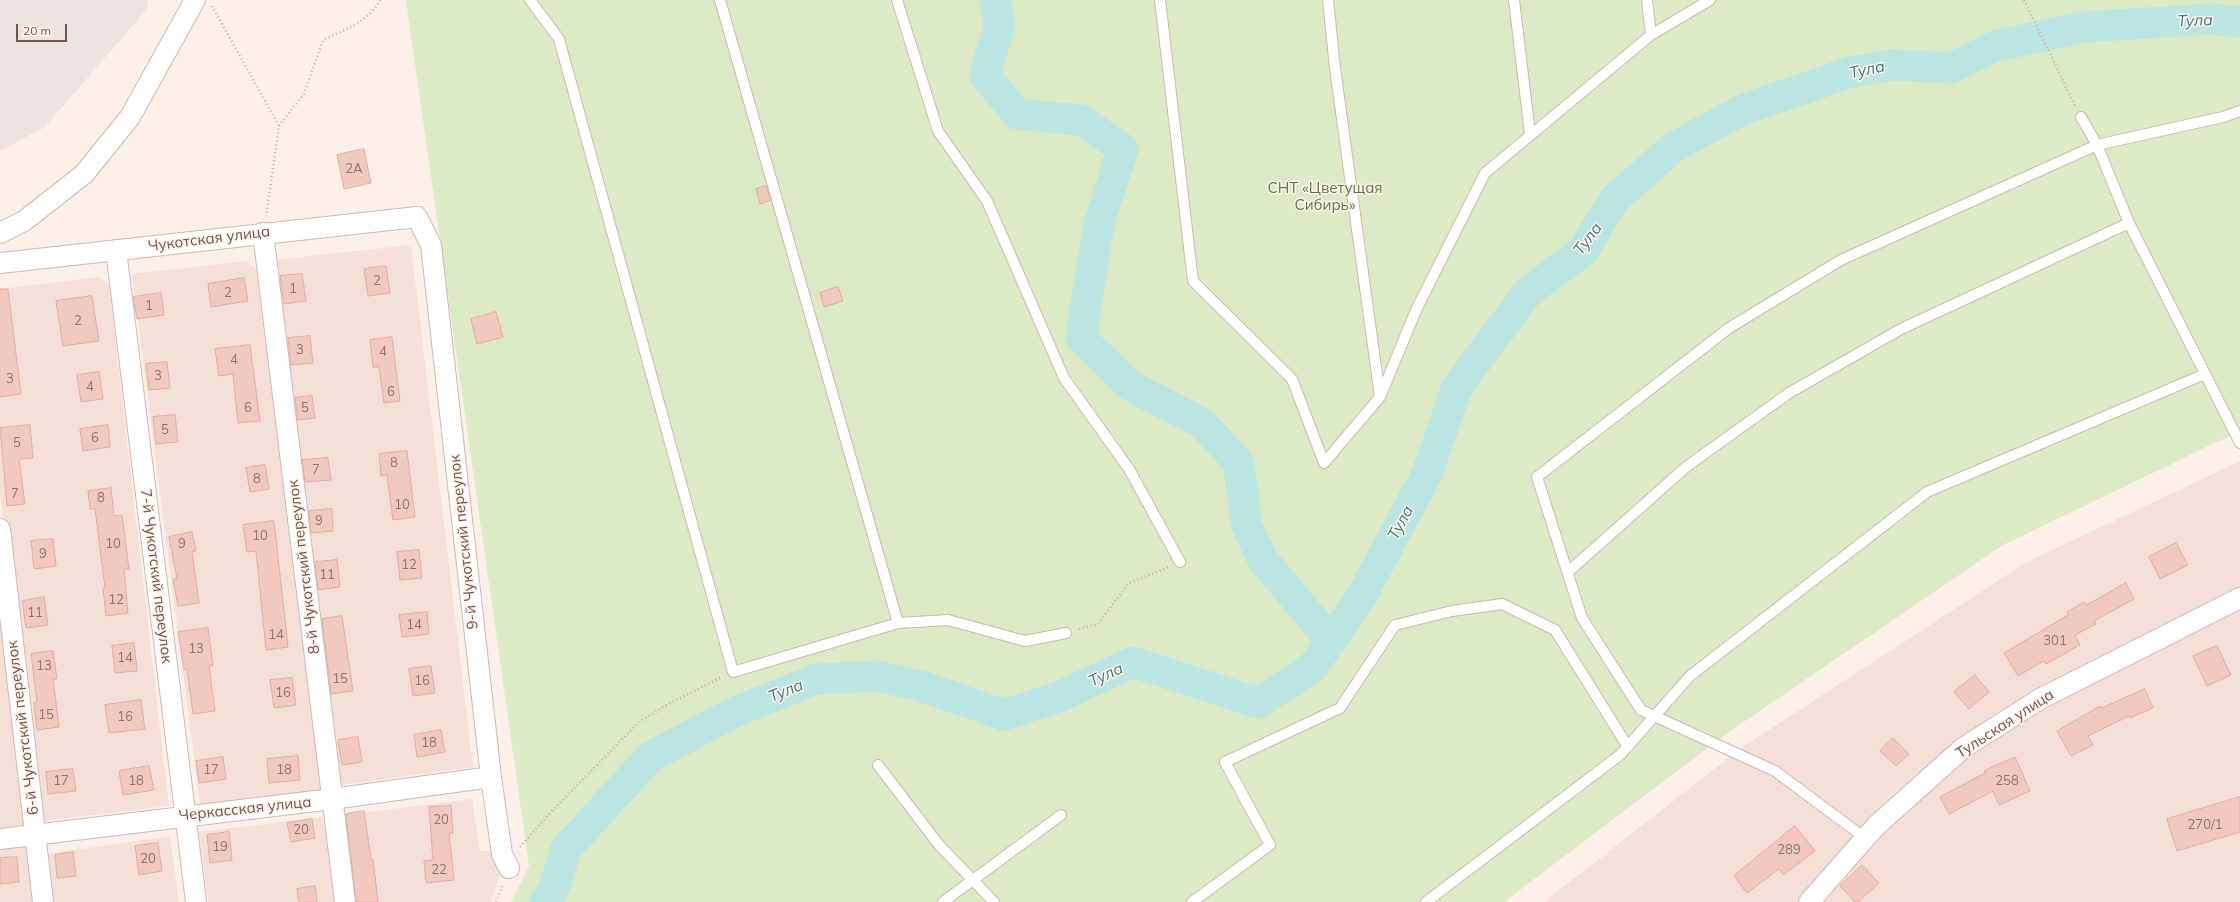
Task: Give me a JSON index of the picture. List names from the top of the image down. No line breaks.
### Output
{"streets":{"street":["Чукотская улица","9-й Чукотский переулок","8-й Чукотский переулок","7-й Чукотский переулок","Тульская улица","6-й Чукотский переулок","Черкасская улица"]},"crossings":[["Чукотская улица","9-й Чукотский переулок"],["Чукотская улица","8-й Чукотский переулок"],["Чукотская улица","7-й Чукотский переулок"],["9-й Чукотский переулок","Черкасская улица"],["8-й Чукотский переулок","Черкасская улица"],["7-й Чукотский переулок","Черкасская улица"],["6-й Чукотский переулок","Черкасская улица"]],"water":["Тула"],"parks":["СНТ «Цветущая Сибирь»"],"house_numbers":["2А","2","1","2","1","2","3","4","4","3","3","4","6","6","5","5","6","5","8","7","8","7","8","10","9","10","10","9","9","12","11","12","11","14","14","301","13","14","13","15","16","16","15","16","18","17","18","17","18","258","20","270/1","20","19","289","20","22"],"scale_bar":"20 m"}
